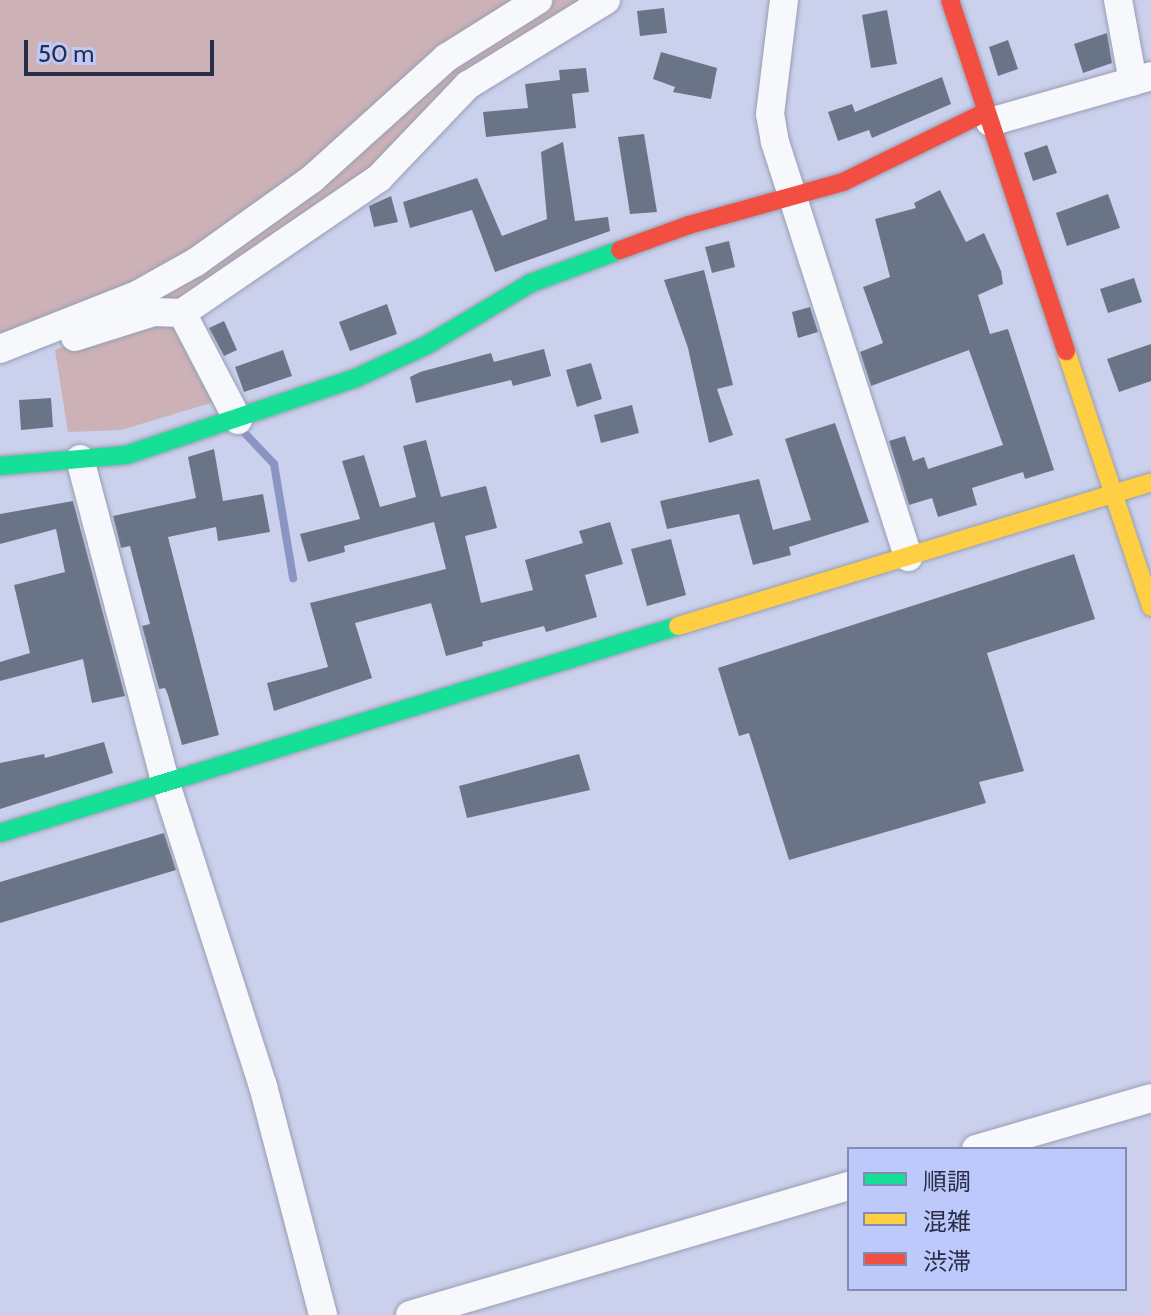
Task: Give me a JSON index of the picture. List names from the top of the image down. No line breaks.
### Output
{"legend":["順調","混雑","渋滞"],"scale_bar":"50 m"}
